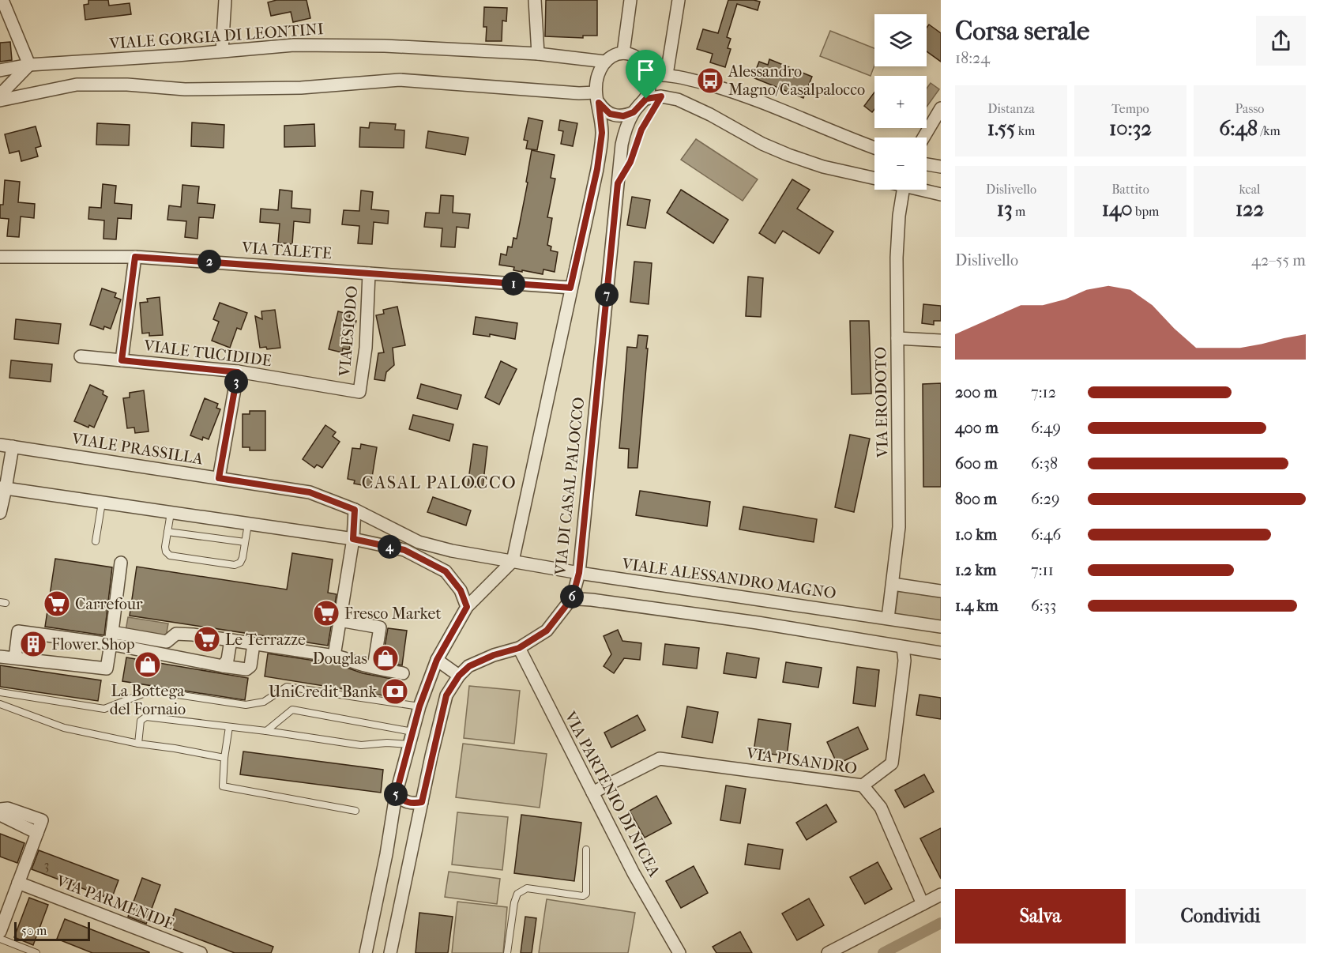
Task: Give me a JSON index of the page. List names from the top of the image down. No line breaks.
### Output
{"streets":{"street":["VIALE GORGIA DI LEONTINI","VIA TALETE","VIA ESIODO","VIALE TUCIDIDE","VIA ERODOTO","VIALE PRASSILLA","VIA DI CASAL PALOCCO","VIALE ALESSANDRO MAGNO","VIA PISANDRO","VIA PARTENIO DI NICEA","VIA PARMENIDE"]},"crossings":[["VIALE GORGIA DI LEONTINI","VIA DI CASAL PALOCCO"],["VIA TALETE","VIA ESIODO"],["VIA TALETE","VIA DI CASAL PALOCCO"],["VIA ESIODO","VIALE TUCIDIDE"],["VIA ERODOTO","VIALE ALESSANDRO MAGNO"],["VIALE PRASSILLA","VIA DI CASAL PALOCCO"],["VIALE PRASSILLA","VIALE ALESSANDRO MAGNO"],["VIA DI CASAL PALOCCO","VIALE ALESSANDRO MAGNO"],["VIA DI CASAL PALOCCO","VIA PARTENIO DI NICEA"],["VIA PISANDRO","VIA PARTENIO DI NICEA"]],"districts":["CASAL PALOCCO"],"places":{"bus stop":["Alessandro Magno/Casalpalocco"],"supermarket":["Carrefour","Fresco Market","Le Terrazze"],"building":["Flower Shop"],"shop":["Douglas","La Bottega del Fornaio"],"bank":["UniCredit Bank"]},"house_numbers":["3"],"scale_bar":"50 m","page":{"heading":["Corsa serale","18:24"],"map_buttons":["+","−"],"stats":[["Distanza","1.55 km"],["Tempo","10:32"],["Passo","6:48 /km"],["Dislivello","13 m"],["Battito","140 bpm"],["kcal","122"]],"chart":["Dislivello","42–55 m"],"pins":["2","1","7","3","4","6","5"],"list":[{"name":"200 m","note":"7:12"},{"name":"400 m","note":"6:49"},{"name":"600 m","note":"6:38"},{"name":"800 m","note":"6:29"},{"name":"1.0 km","note":"6:46"},{"name":"1.2 km","note":"7:11"},{"name":"1.4 km","note":"6:33"}],"buttons":["Salva","Condividi"],"scale":"50 m"}}
